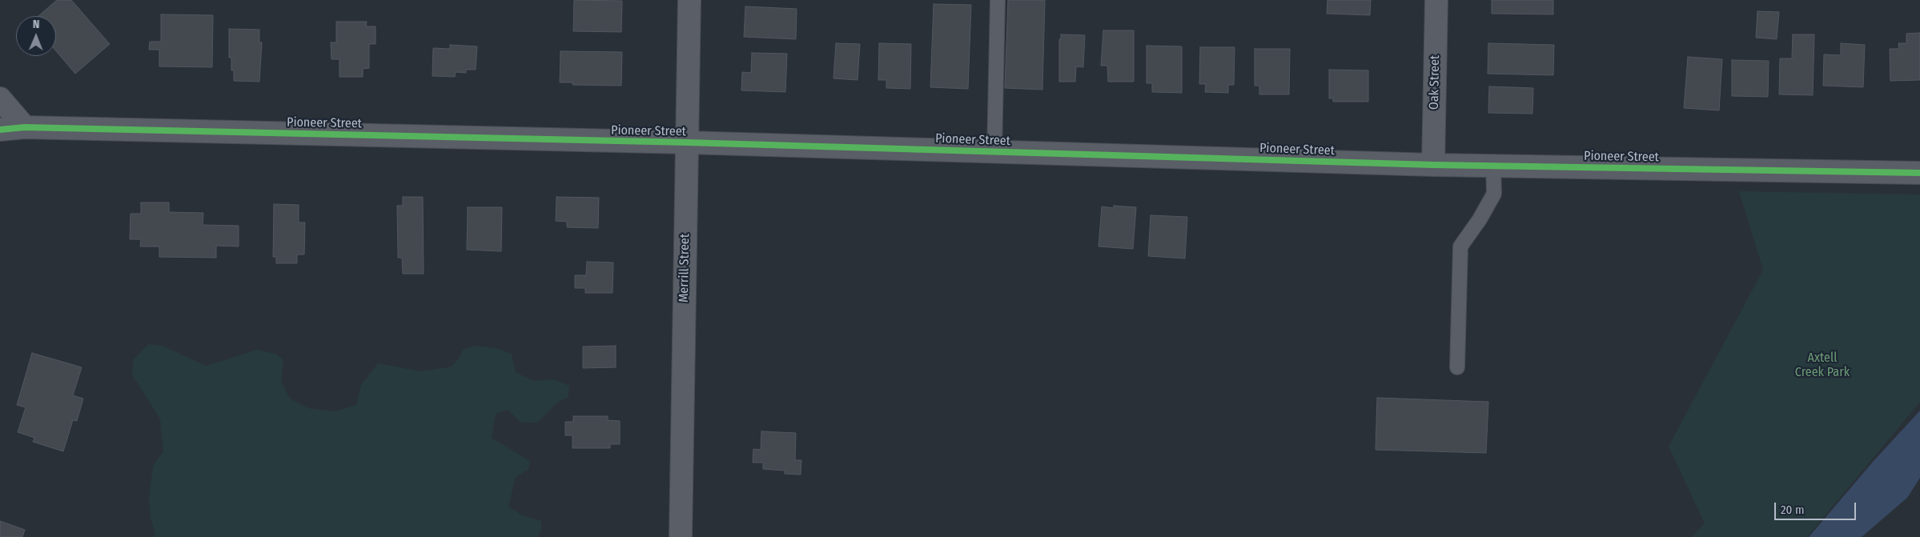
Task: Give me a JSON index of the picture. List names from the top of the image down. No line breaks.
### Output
{"streets":{"street":["Oak Street","Pioneer Street","Merrill Street"]},"crossings":[["Oak Street","Pioneer Street"],["Pioneer Street","Merrill Street"]],"parks":["Axtell Creek Park"],"scale_bar":"20 m","north":"top"}
